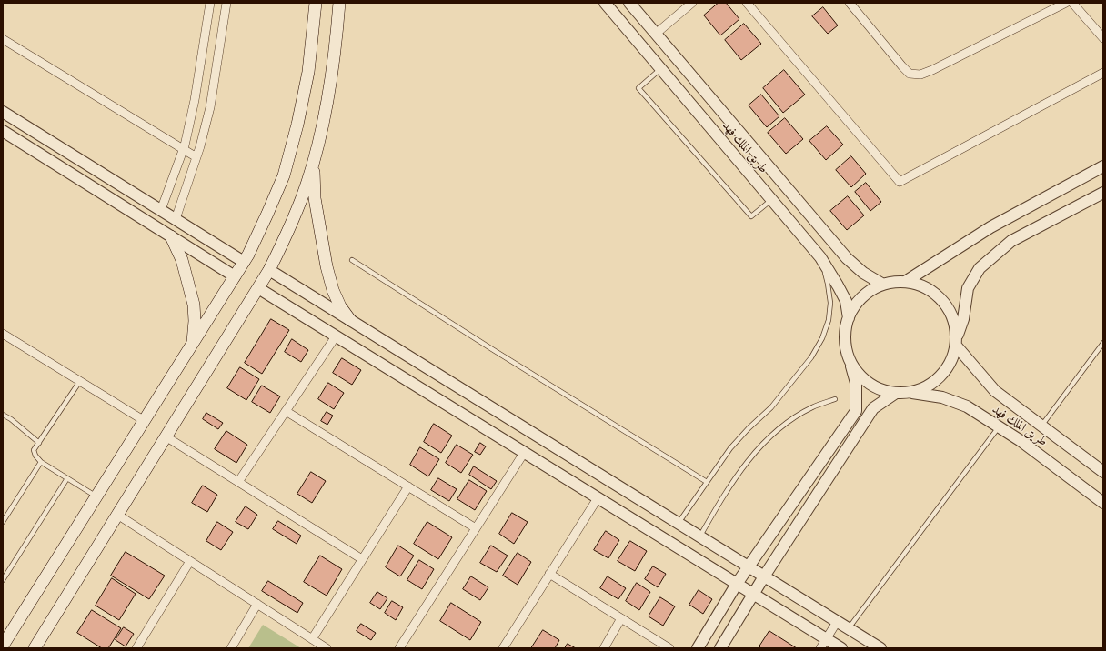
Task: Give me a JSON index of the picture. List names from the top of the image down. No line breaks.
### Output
{"streets":{"street":["طريق الملك فهد"]}}
